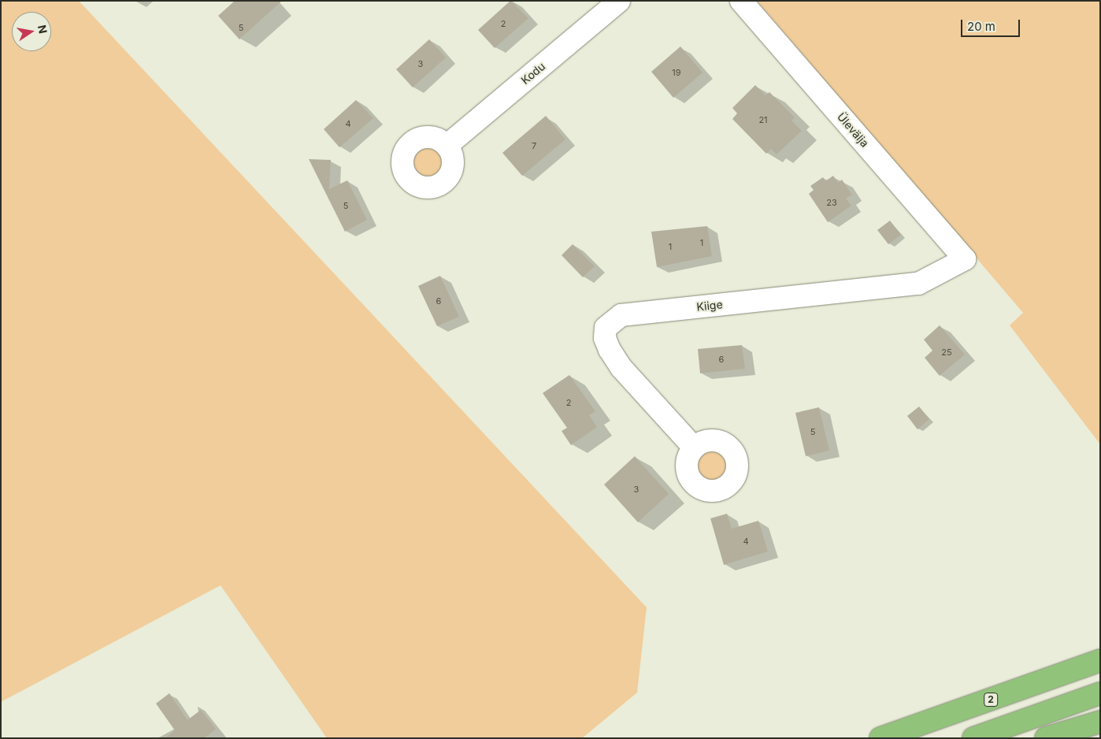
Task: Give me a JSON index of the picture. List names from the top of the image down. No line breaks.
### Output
{"streets":{"highway":["2"],"street":["Kodu","Ülevälja","Kiige"]},"crossings":[["Ülevälja","Kiige"]],"house_numbers":["2","5","3","19","21","4","7","23","5","1","1","6","25","6","2","5","3","4"],"scale_bar":"20 m","north":"right"}
